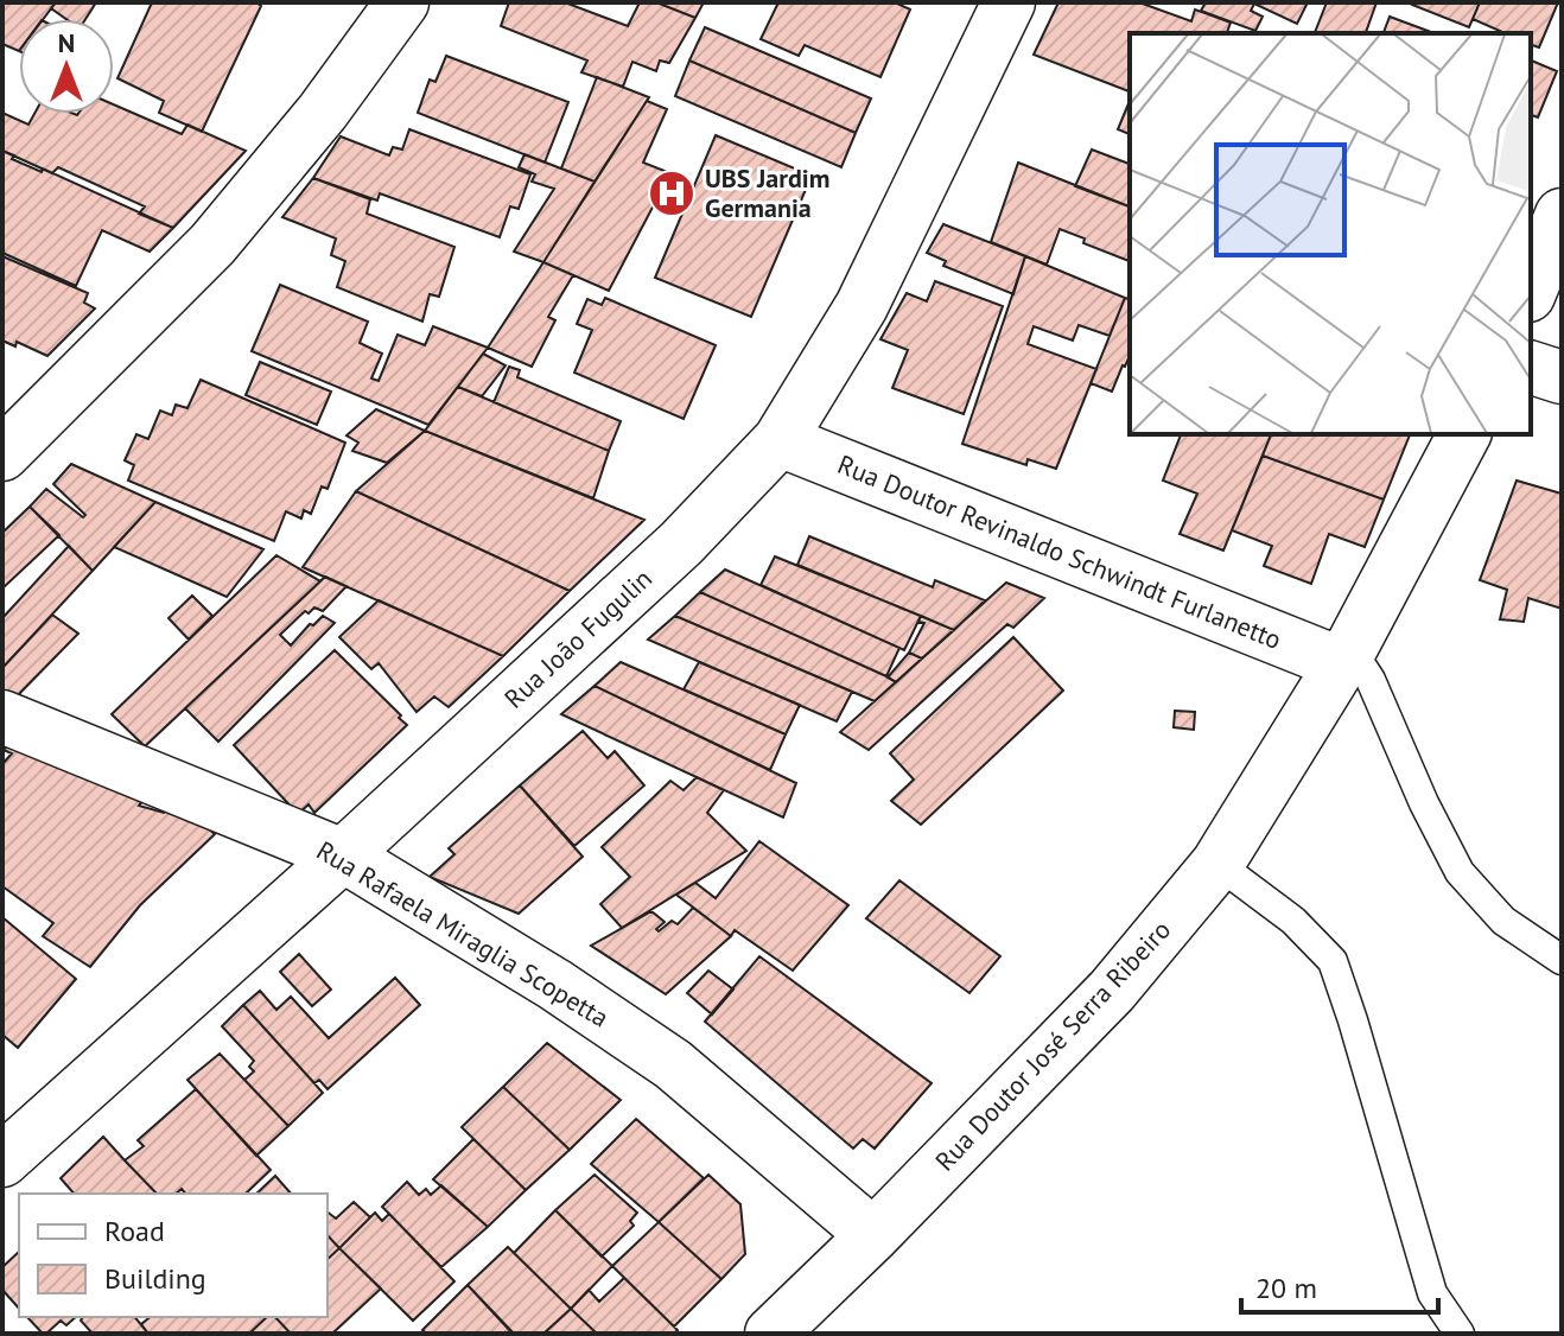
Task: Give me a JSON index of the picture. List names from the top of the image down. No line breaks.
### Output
{"streets":{"street":["Rua Doutor Revinaldo Schwindt Furlanetto","Rua João Fugulin","Rua Rafaela Miraglia Scopetta","Rua Doutor José Serra Ribeiro"]},"crossings":[["Rua Doutor Revinaldo Schwindt Furlanetto","Rua João Fugulin"],["Rua Doutor Revinaldo Schwindt Furlanetto","Rua Doutor José Serra Ribeiro"],["Rua João Fugulin","Rua Rafaela Miraglia Scopetta"],["Rua Rafaela Miraglia Scopetta","Rua Doutor José Serra Ribeiro"]],"places":{"hospital":["UBS Jardim Germania"]},"legend":["Road","Building"],"scale_bar":"20 m","north":"top"}
